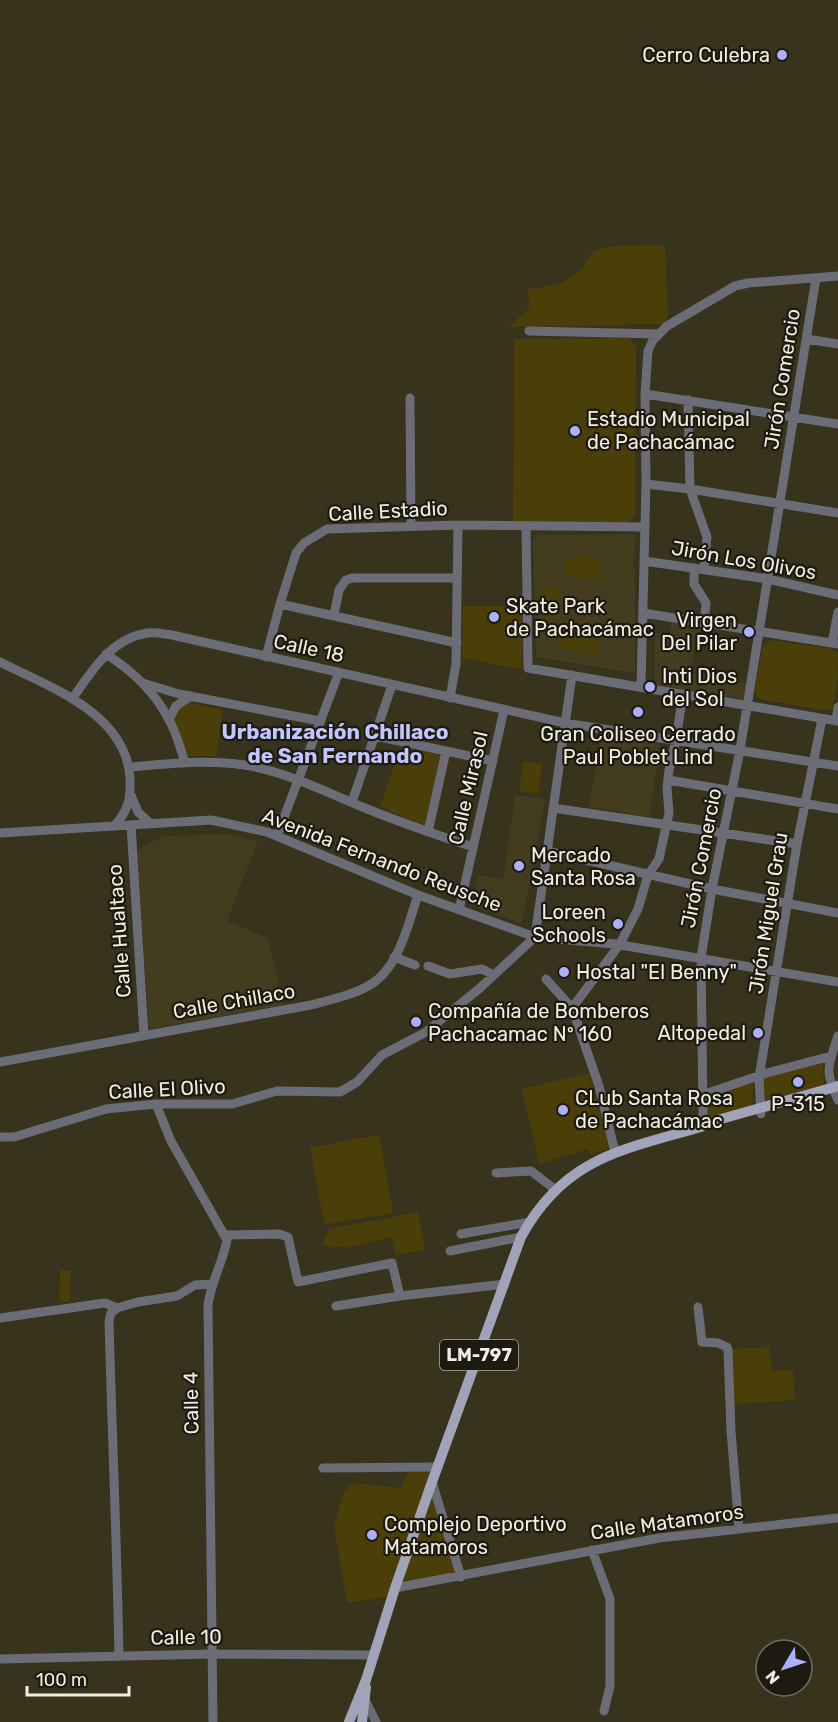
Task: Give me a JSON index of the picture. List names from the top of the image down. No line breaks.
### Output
{"streets":{"main road":["LM-797"],"street":["Jirón Comercio","Calle Estadio","Jirón Los Olivos","Calle 18","Calle Mirasol","Avenida Fernando Reusche","Jirón Miguel Grau","Calle Hualtaco","Calle Chillaco","Calle El Olivo","Calle 4","Calle Matamoros","Calle 10"]},"crossings":[["Jirón Comercio","Jirón Los Olivos"],["Jirón Comercio","Calle 18"],["Jirón Comercio","Avenida Fernando Reusche"],["Jirón Comercio","LM-797"],["Calle Estadio","Calle 18"],["Calle 18","Calle Mirasol"],["Calle 18","Jirón Miguel Grau"],["Calle Mirasol","Avenida Fernando Reusche"],["Avenida Fernando Reusche","Jirón Miguel Grau"],["Avenida Fernando Reusche","Calle Hualtaco"],["Avenida Fernando Reusche","Calle Chillaco"],["Avenida Fernando Reusche","Calle El Olivo"],["Jirón Miguel Grau","LM-797"],["Calle Hualtaco","Calle Chillaco"],["LM-797","Calle Matamoros"],["LM-797","Calle 10"],["Calle 4","Calle 10"]],"districts":["Urbanización Chillaco de San Fernando"],"places":["Cerro Culebra","Estadio Municipal de Pachacámac","Skate Park de Pachacámac","Virgen Del Pilar","Inti Dios del Sol","Gran Coliseo Cerrado Paul Poblet Lind","Mercado Santa Rosa","Loreen Schools","Hostal \"El Benny\"","Compañía de Bomberos Pachacamac Nº 160","Altopedal","P-315","CLub Santa Rosa de Pachacámac","Complejo Deportivo Matamoros"],"scale_bar":"100 m","north":"bottom left"}
